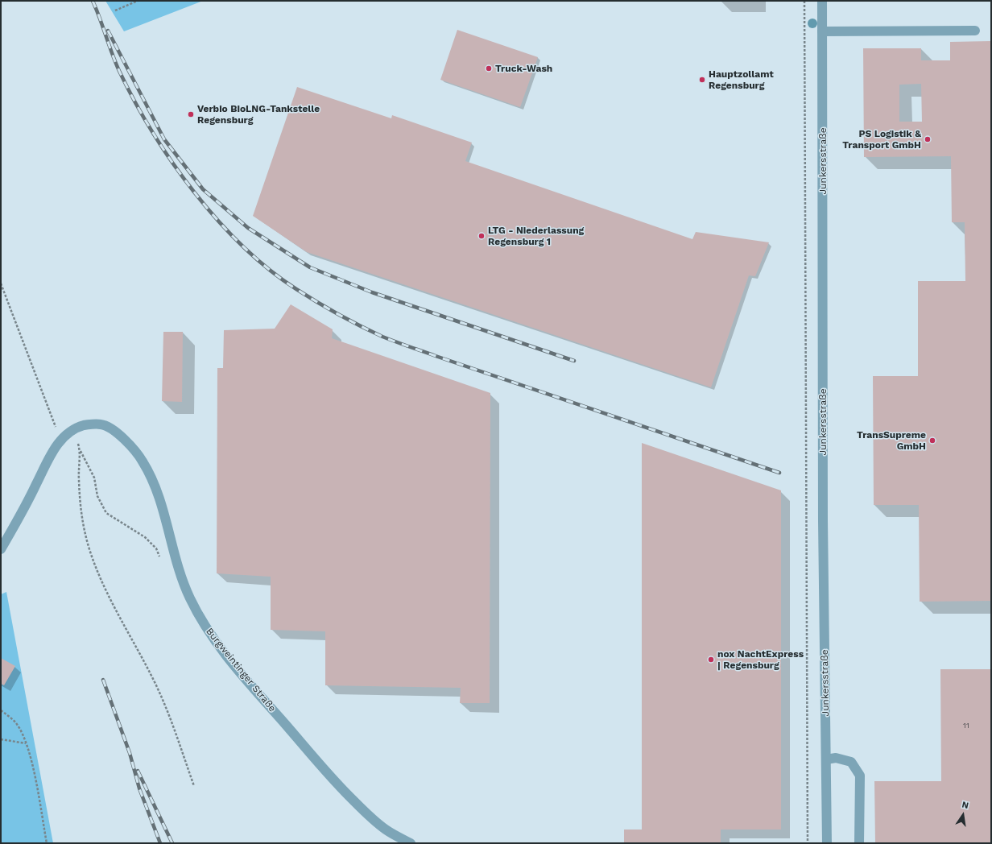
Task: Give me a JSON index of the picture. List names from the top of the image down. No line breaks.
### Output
{"streets":{"street":["Junkersstraße","Burgweintinger Straße"]},"places":["Truck-Wash","Hauptzollamt Regensburg","Verbio BioLNG-Tankstelle Regensburg","PS Logistik & Transport GmbH","LTG - Niederlassung Regensburg 1","TransSupreme GmbH","nox NachtExpress | Regensburg"],"house_numbers":["11"],"north":"top"}
